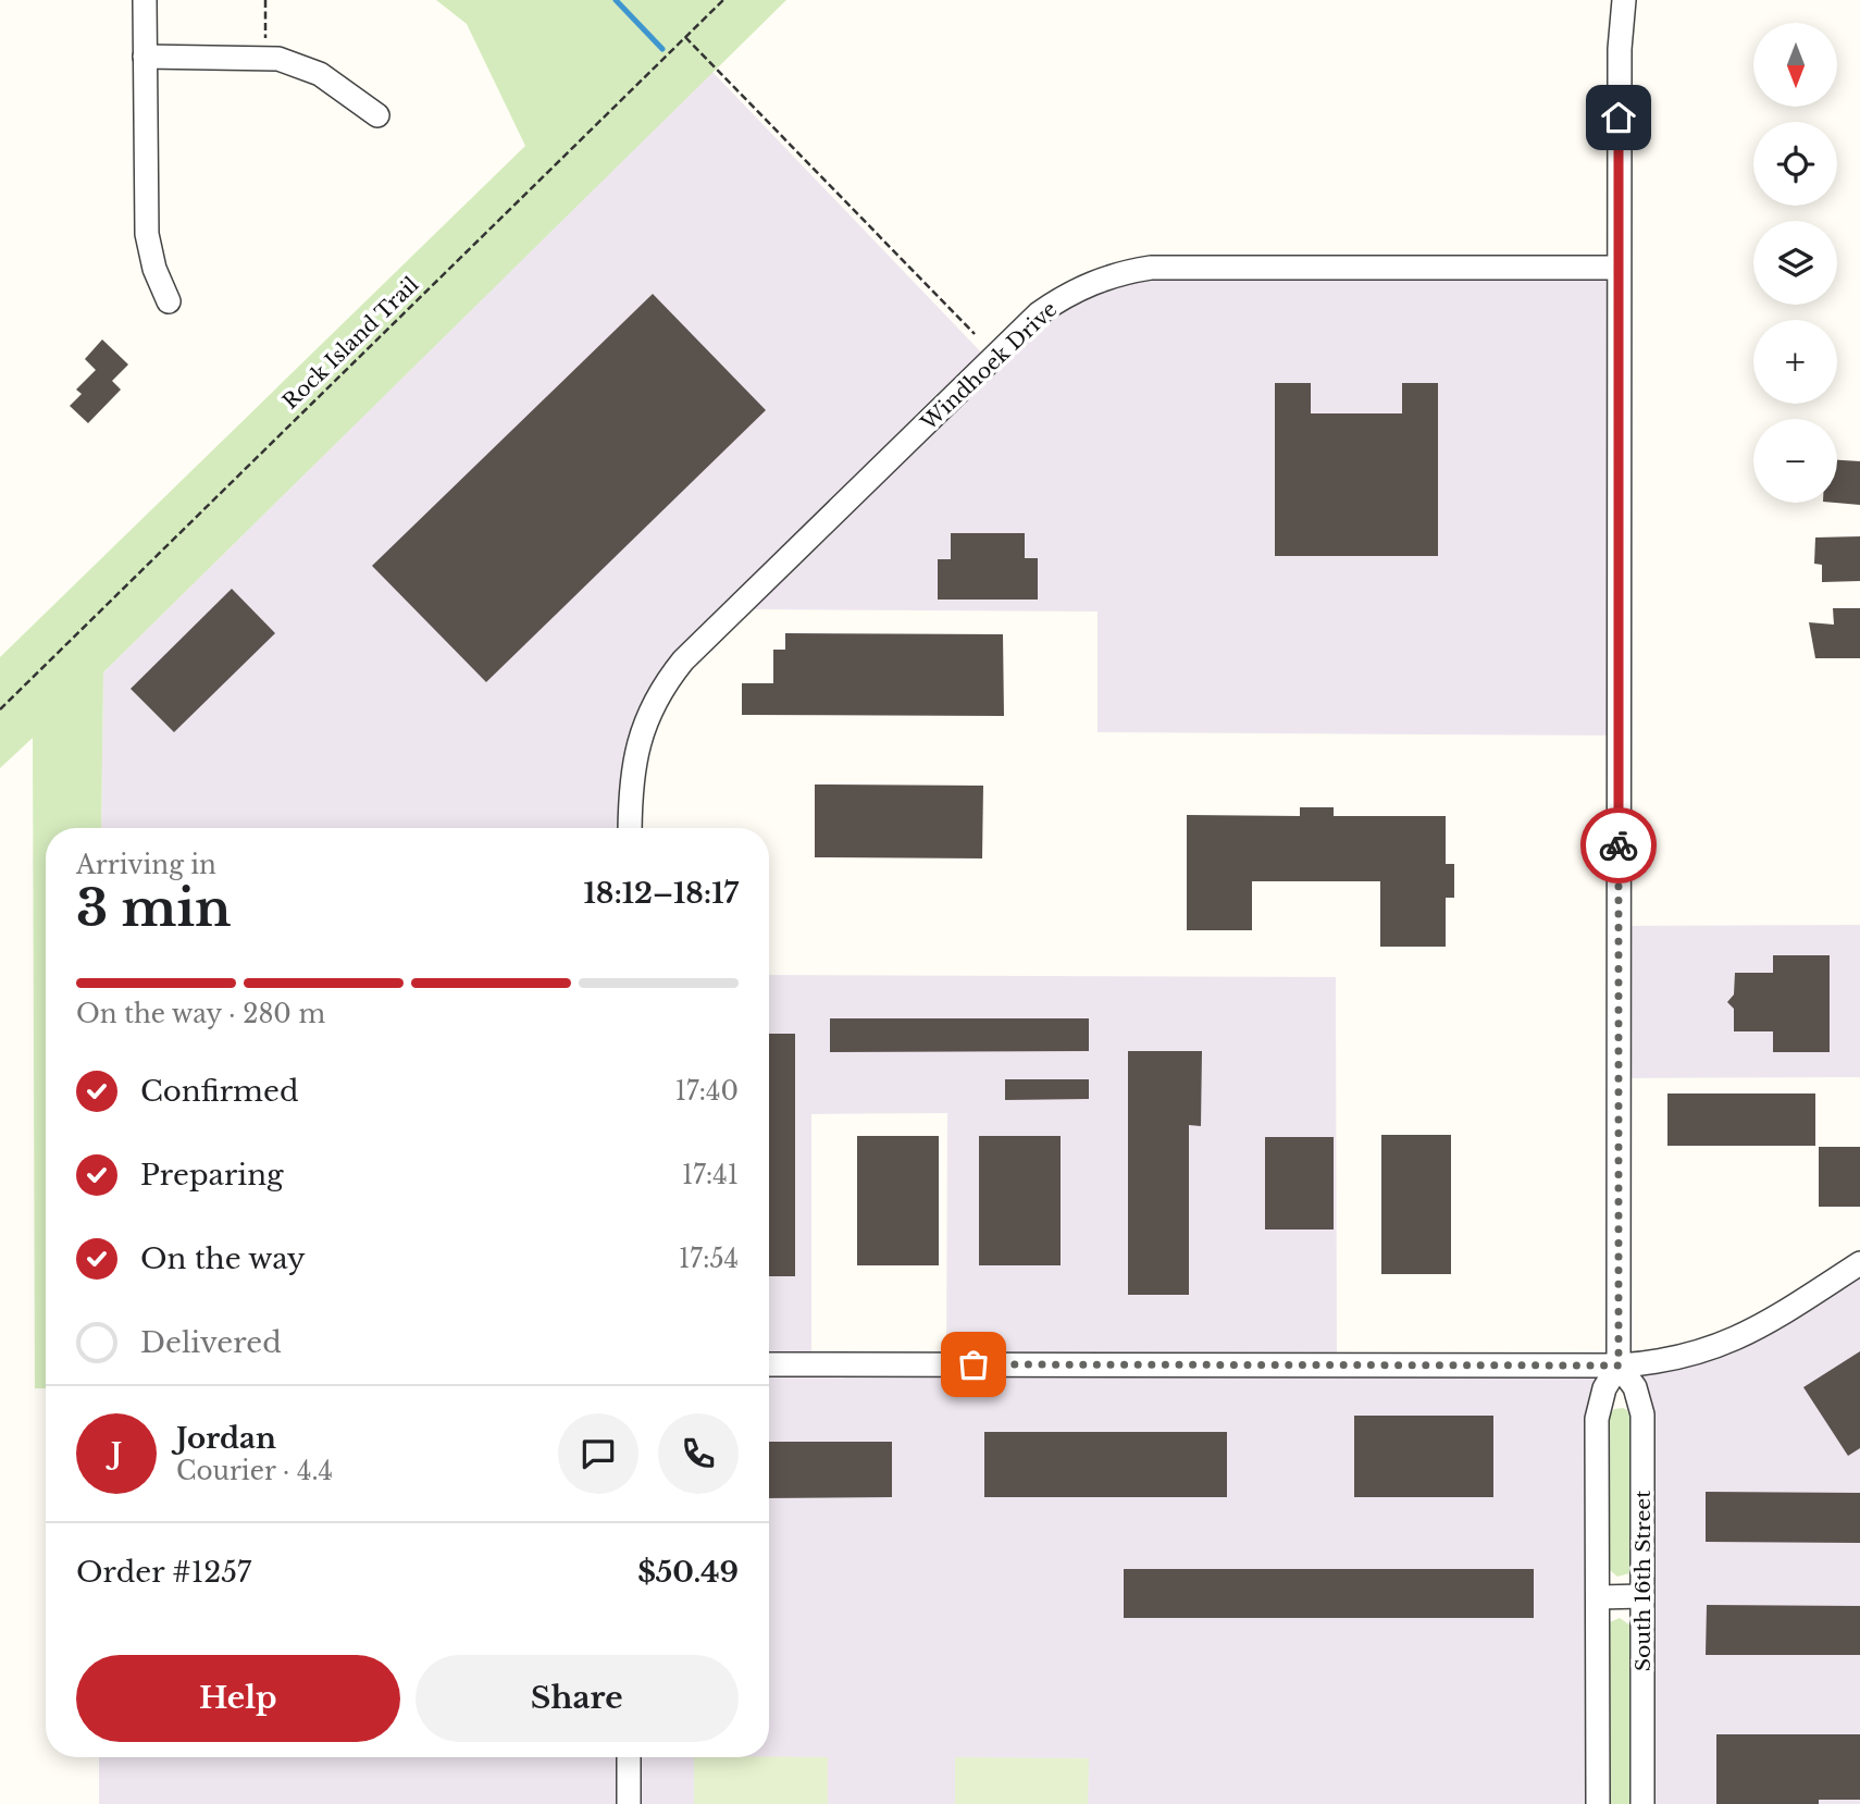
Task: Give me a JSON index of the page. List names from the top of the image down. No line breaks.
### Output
{"streets":{"street":["Windhoek Drive","South 16th Street"],"path":["Rock Island Trail"]},"north":"bottom","page":{"map_buttons":["+","−"],"heading":["3 min","Arriving in","18:12–18:17"],"panel":["Jordan","Courier · 4.4","Order #1257","$50.49"],"bar":"On the way · 280 m","list":[["Confirmed","17:40"],["Preparing","17:41"],["On the way","17:54"],"Delivered"],"round":"J","buttons":["Help","Share"]}}
